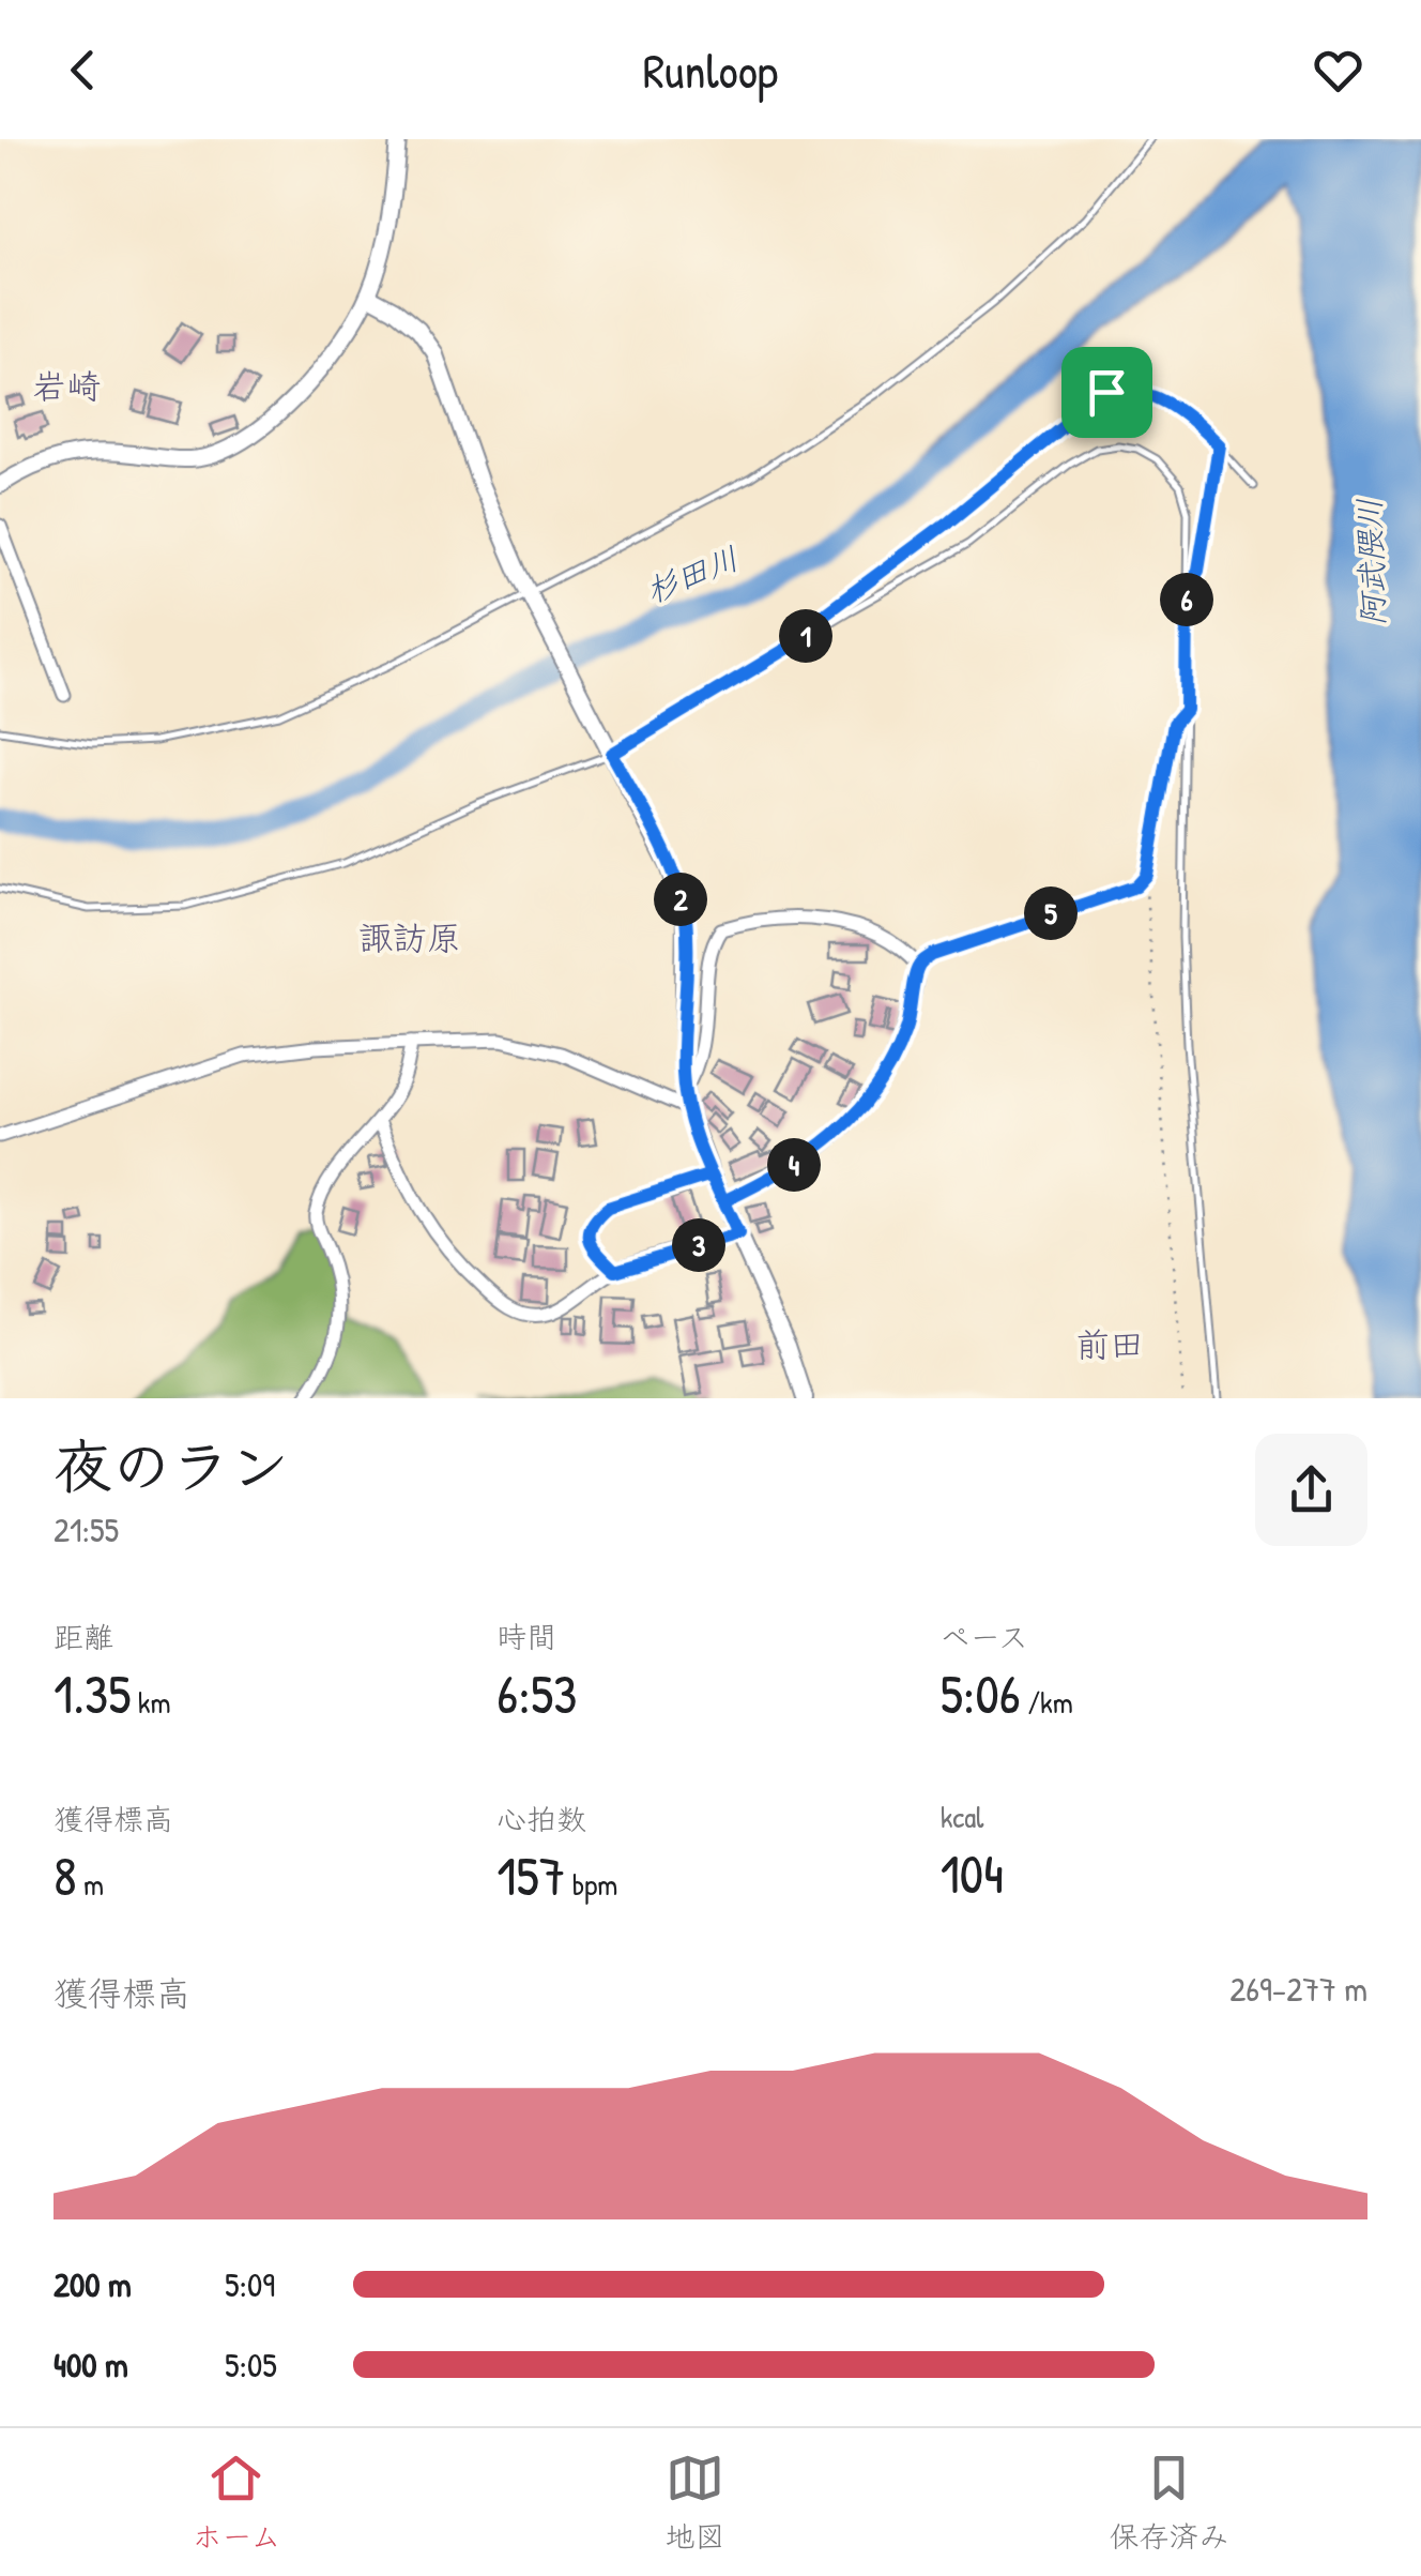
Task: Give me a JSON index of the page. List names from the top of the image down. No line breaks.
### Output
{"districts":["岩崎","諏訪原","前田"],"water":["阿武隈川","杉田川"],"page":{"header":"Runloop","pins":["6","1","2","5","4","3"],"heading":["夜のラン","21:55"],"stats":[["距離","1.35 km"],["時間","6:53"],["ペース","5:06 /km"],["獲得標高","8 m"],["心拍数","157 bpm"],["kcal","104"]],"chart":["獲得標高","269–277 m"],"list":[{"name":"200 m","note":"5:09"},{"name":"400 m","note":"5:05"}],"tabs":["ホーム","地図","保存済み"]}}
